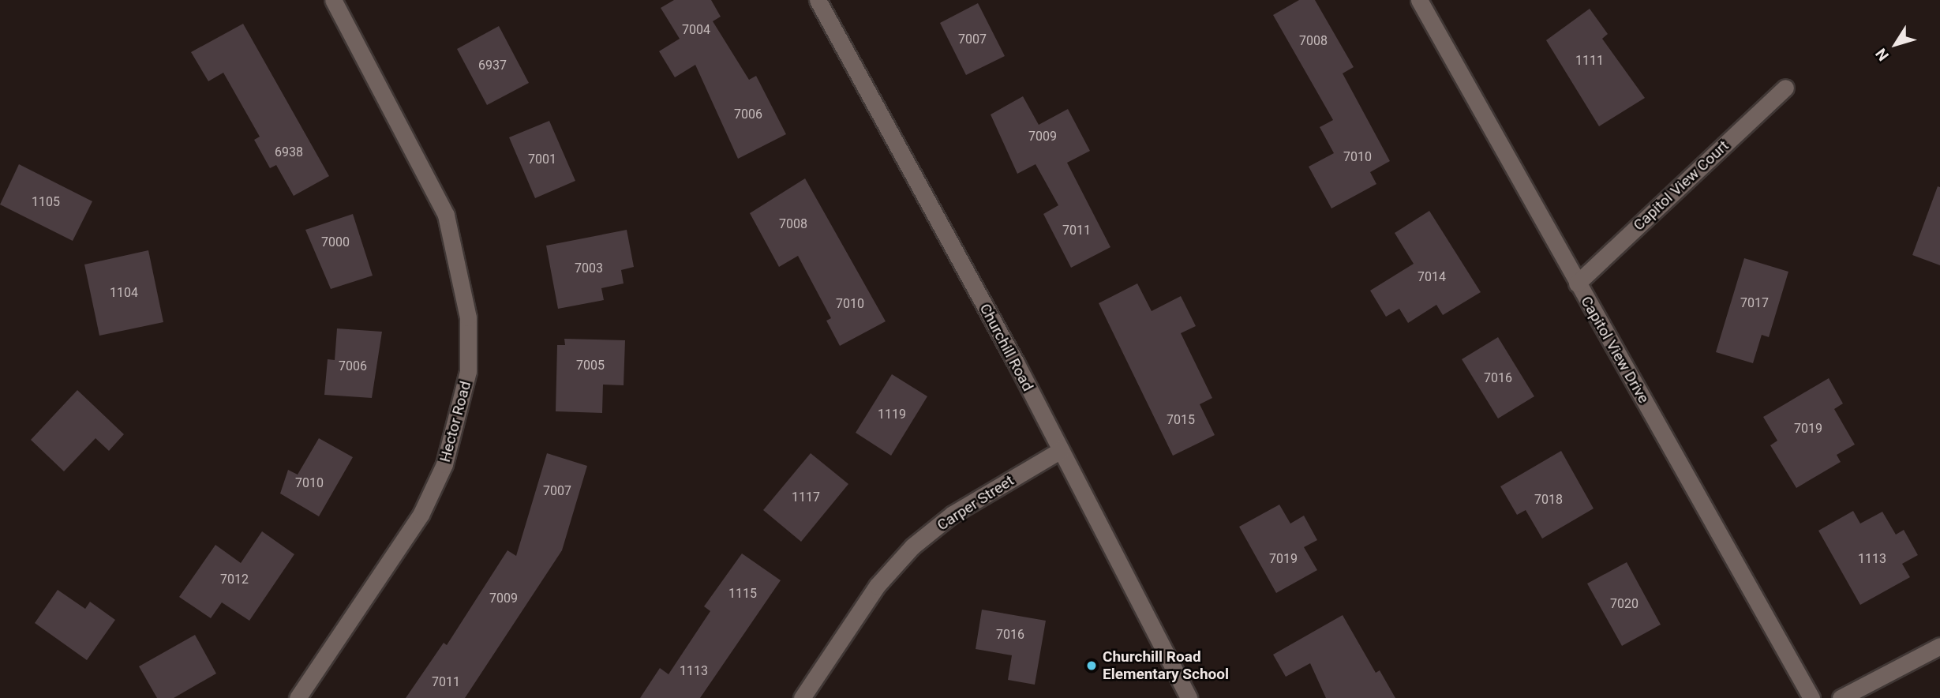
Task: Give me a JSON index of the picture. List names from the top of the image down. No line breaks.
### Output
{"streets":{"street":["Capitol View Court","Churchill Road","Capitol View Drive","Hector Road","Carper Street"]},"crossings":[["Capitol View Court","Capitol View Drive"],["Churchill Road","Carper Street"]],"places":["Churchill Road Elementary School"],"house_numbers":["7004","7007","7008","1111","6937","7006","7009","6938","7010","7001","1105","7008","7011","7000","7003","7014","1104","7017","7010","7005","7006","7016","1119","7015","7019","7010","7007","1117","7018","7019","1113","7012","1115","7009","7020","7016","1113","7011"],"north":"bottom left"}
